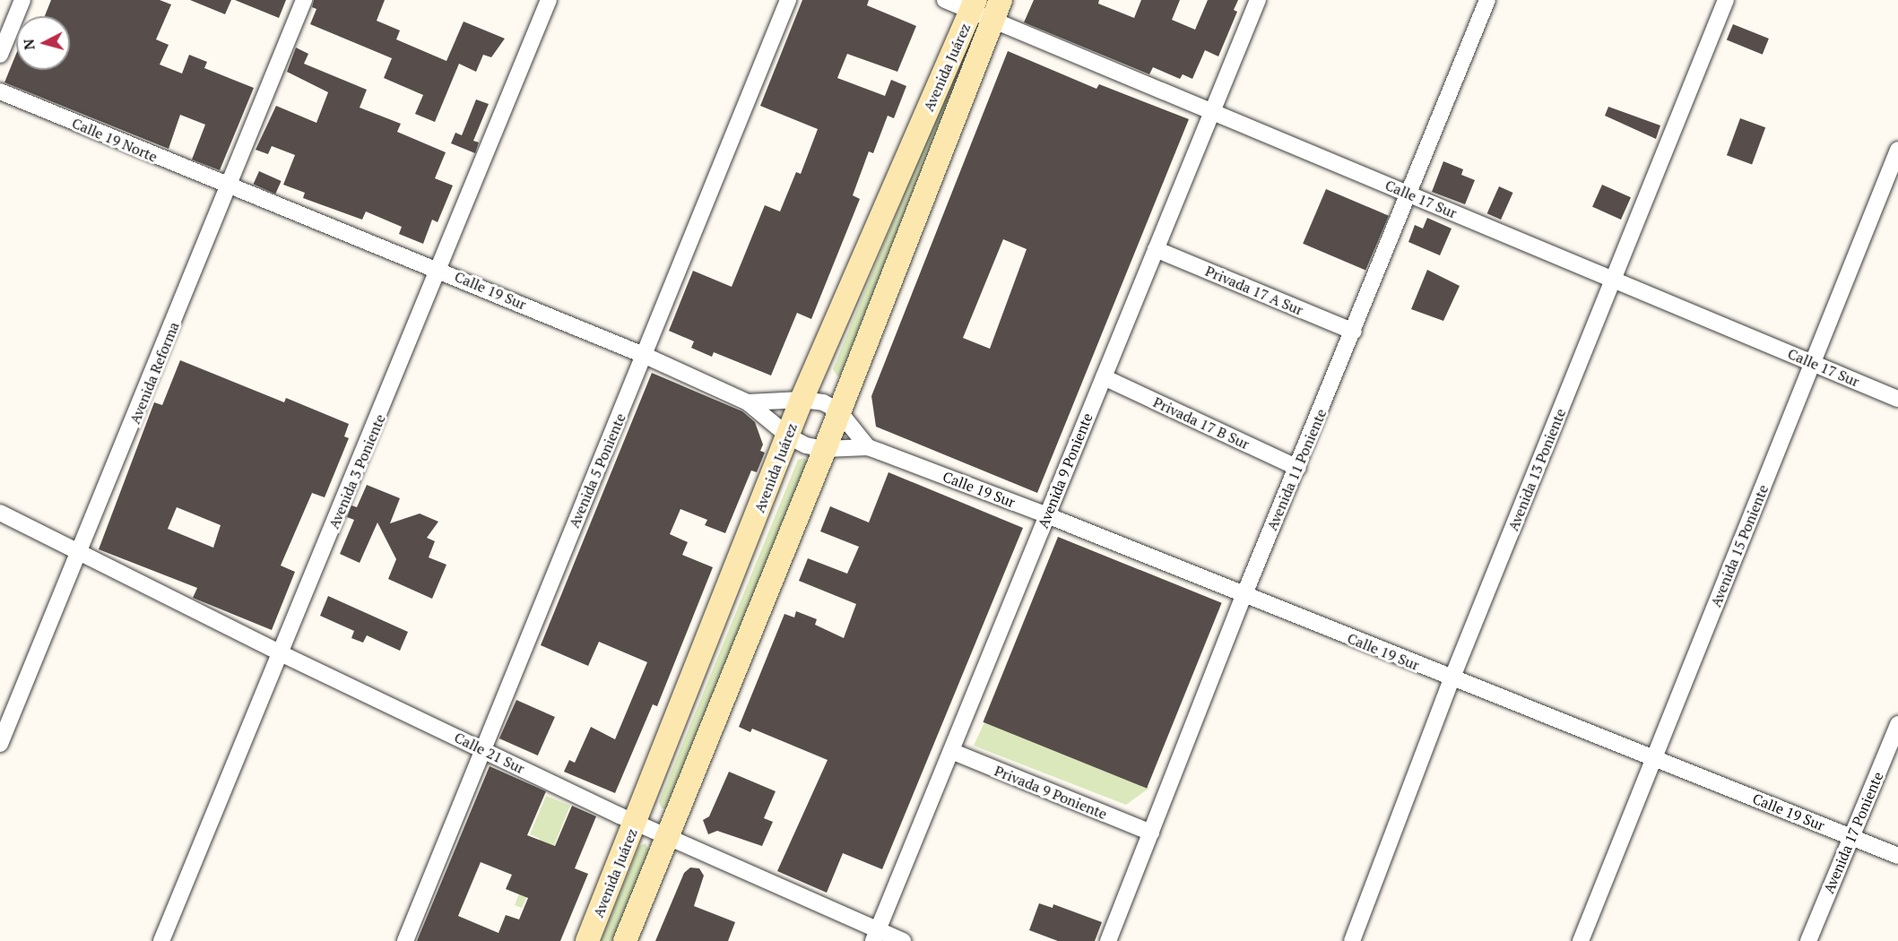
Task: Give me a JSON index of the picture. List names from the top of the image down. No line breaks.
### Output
{"streets":{"main road":["Avenida Juárez"],"street":["Calle 19 Norte","Calle 17 Sur","Calle 19 Sur","Privada 17 A Sur","Avenida Reforma","Privada 17 B Sur","Avenida 11 Poniente","Avenida 13 Poniente","Avenida 5 Poniente","Avenida 9 Poniente","Avenida 3 Poniente","Avenida 15 Poniente","Calle 21 Sur","Privada 9 Poniente","Avenida 17 Poniente"]},"crossings":[["Avenida Juárez","Calle 17 Sur"],["Avenida Juárez","Calle 19 Sur"],["Avenida Juárez","Calle 21 Sur"],["Calle 19 Norte","Calle 19 Sur"],["Calle 19 Norte","Avenida Reforma"],["Calle 17 Sur","Avenida 11 Poniente"],["Calle 17 Sur","Avenida 13 Poniente"],["Calle 17 Sur","Avenida 9 Poniente"],["Calle 17 Sur","Avenida 15 Poniente"],["Calle 19 Sur","Avenida Reforma"],["Calle 19 Sur","Avenida 11 Poniente"],["Calle 19 Sur","Avenida 13 Poniente"],["Calle 19 Sur","Avenida 5 Poniente"],["Calle 19 Sur","Avenida 9 Poniente"],["Calle 19 Sur","Avenida 3 Poniente"],["Calle 19 Sur","Avenida 15 Poniente"],["Calle 19 Sur","Avenida 17 Poniente"],["Privada 17 A Sur","Avenida 11 Poniente"],["Privada 17 A Sur","Avenida 9 Poniente"],["Avenida Reforma","Calle 21 Sur"],["Privada 17 B Sur","Avenida 11 Poniente"],["Privada 17 B Sur","Avenida 9 Poniente"],["Avenida 11 Poniente","Privada 9 Poniente"],["Avenida 5 Poniente","Calle 21 Sur"],["Avenida 9 Poniente","Calle 21 Sur"],["Avenida 9 Poniente","Privada 9 Poniente"],["Avenida 3 Poniente","Calle 21 Sur"]],"north":"left"}
